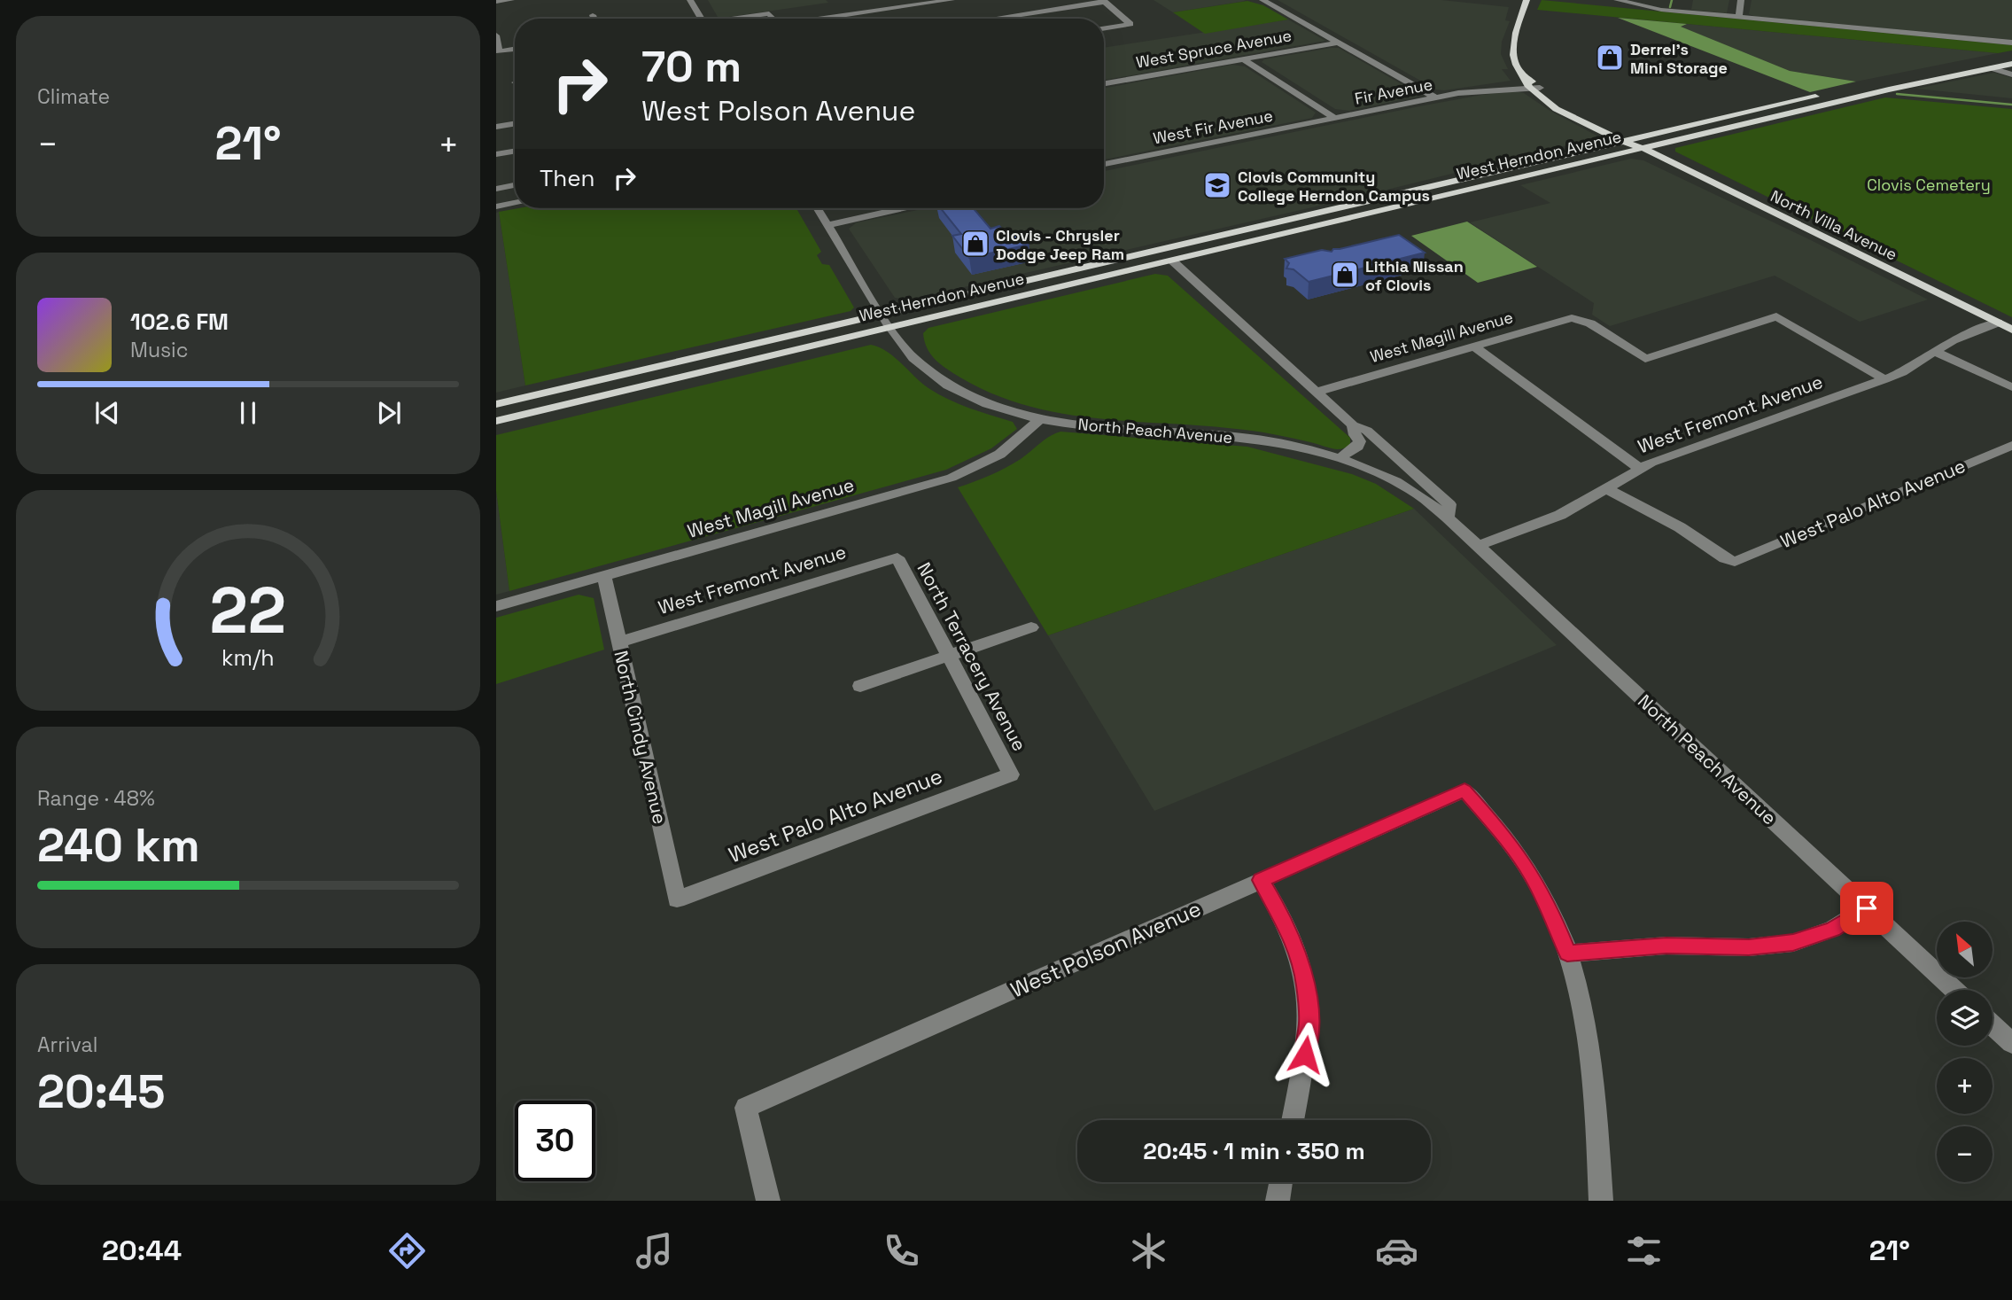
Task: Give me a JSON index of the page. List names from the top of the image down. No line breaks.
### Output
{"streets":{"main road":["West Herndon Avenue","North Villa Avenue"],"street":["West Spruce Avenue","Fir Avenue","West Fir Avenue","West Magill Avenue","West Fremont Avenue","North Peach Avenue","West Palo Alto Avenue","North Terracery Avenue","North Cindy Avenue","West Polson Avenue"]},"crossings":[["Fir Avenue","West Fir Avenue"],["Fir Avenue","North Villa Avenue"],["West Herndon Avenue","North Villa Avenue"],["West Herndon Avenue","North Peach Avenue"],["North Villa Avenue","West Fremont Avenue"],["West Magill Avenue","West Fremont Avenue"],["West Magill Avenue","North Peach Avenue"],["West Magill Avenue","North Cindy Avenue"],["West Fremont Avenue","North Peach Avenue"],["West Fremont Avenue","West Palo Alto Avenue"],["West Fremont Avenue","North Terracery Avenue"],["West Fremont Avenue","North Cindy Avenue"],["West Palo Alto Avenue","North Terracery Avenue"],["West Palo Alto Avenue","North Cindy Avenue"]],"parks":["Clovis Cemetery"],"places":{"shop":["Derrel's Mini Storage","Clovis - Chrysler Dodge Jeep Ram","Lithia Nissan of Clovis"],"school or university":["Clovis Community College Herndon Campus"]},"north":"top left","page":{"tile":["Climate",["Range · 48%","240 km"],["Arrival","20:45"]],"turn":["70 m","West Polson Avenue"],"heat":["−","21°","+"],"then":"Then","song":["102.6 FM","Music"],"map_buttons":["+","−"],"limit":"30","trip":"20:45 · 1 min · 350 m","tabs":["20:44","21°"],"gauge":["22","km/h"]}}
